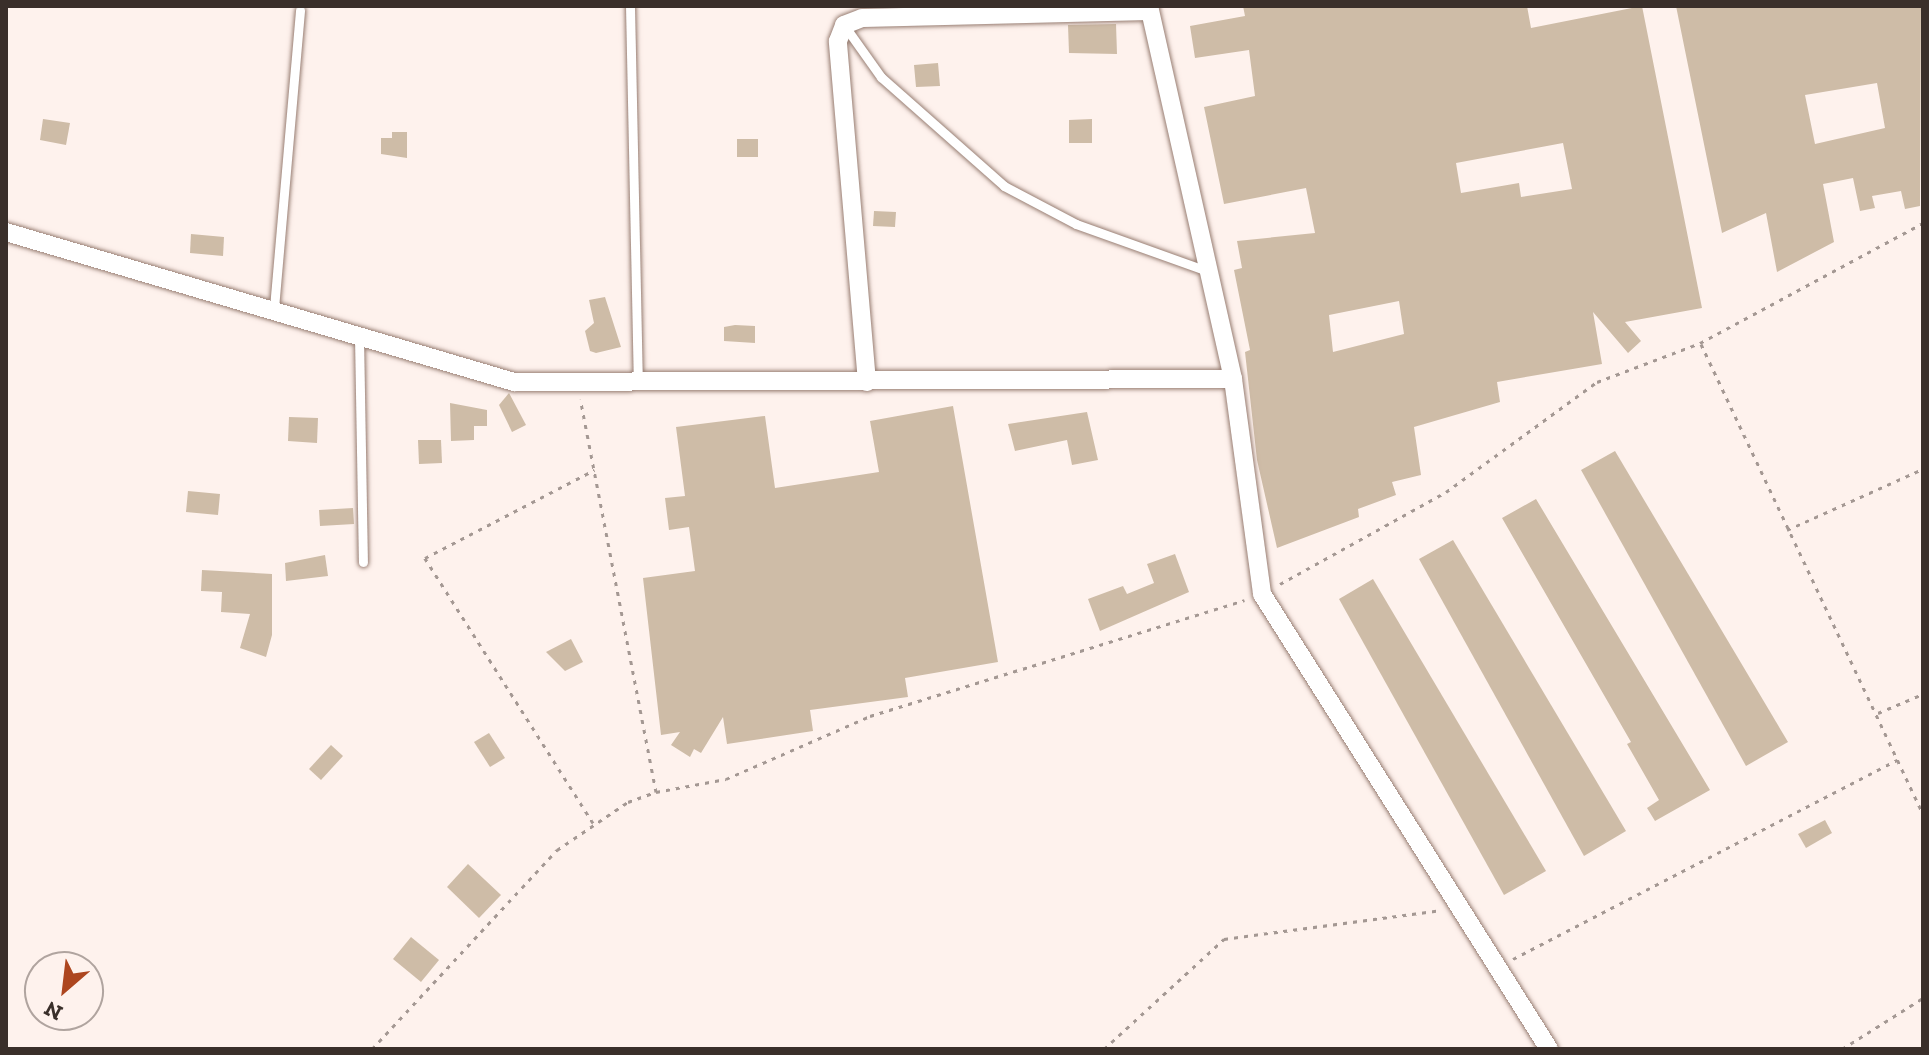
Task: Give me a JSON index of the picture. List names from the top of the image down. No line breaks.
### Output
{"north":"bottom left"}
